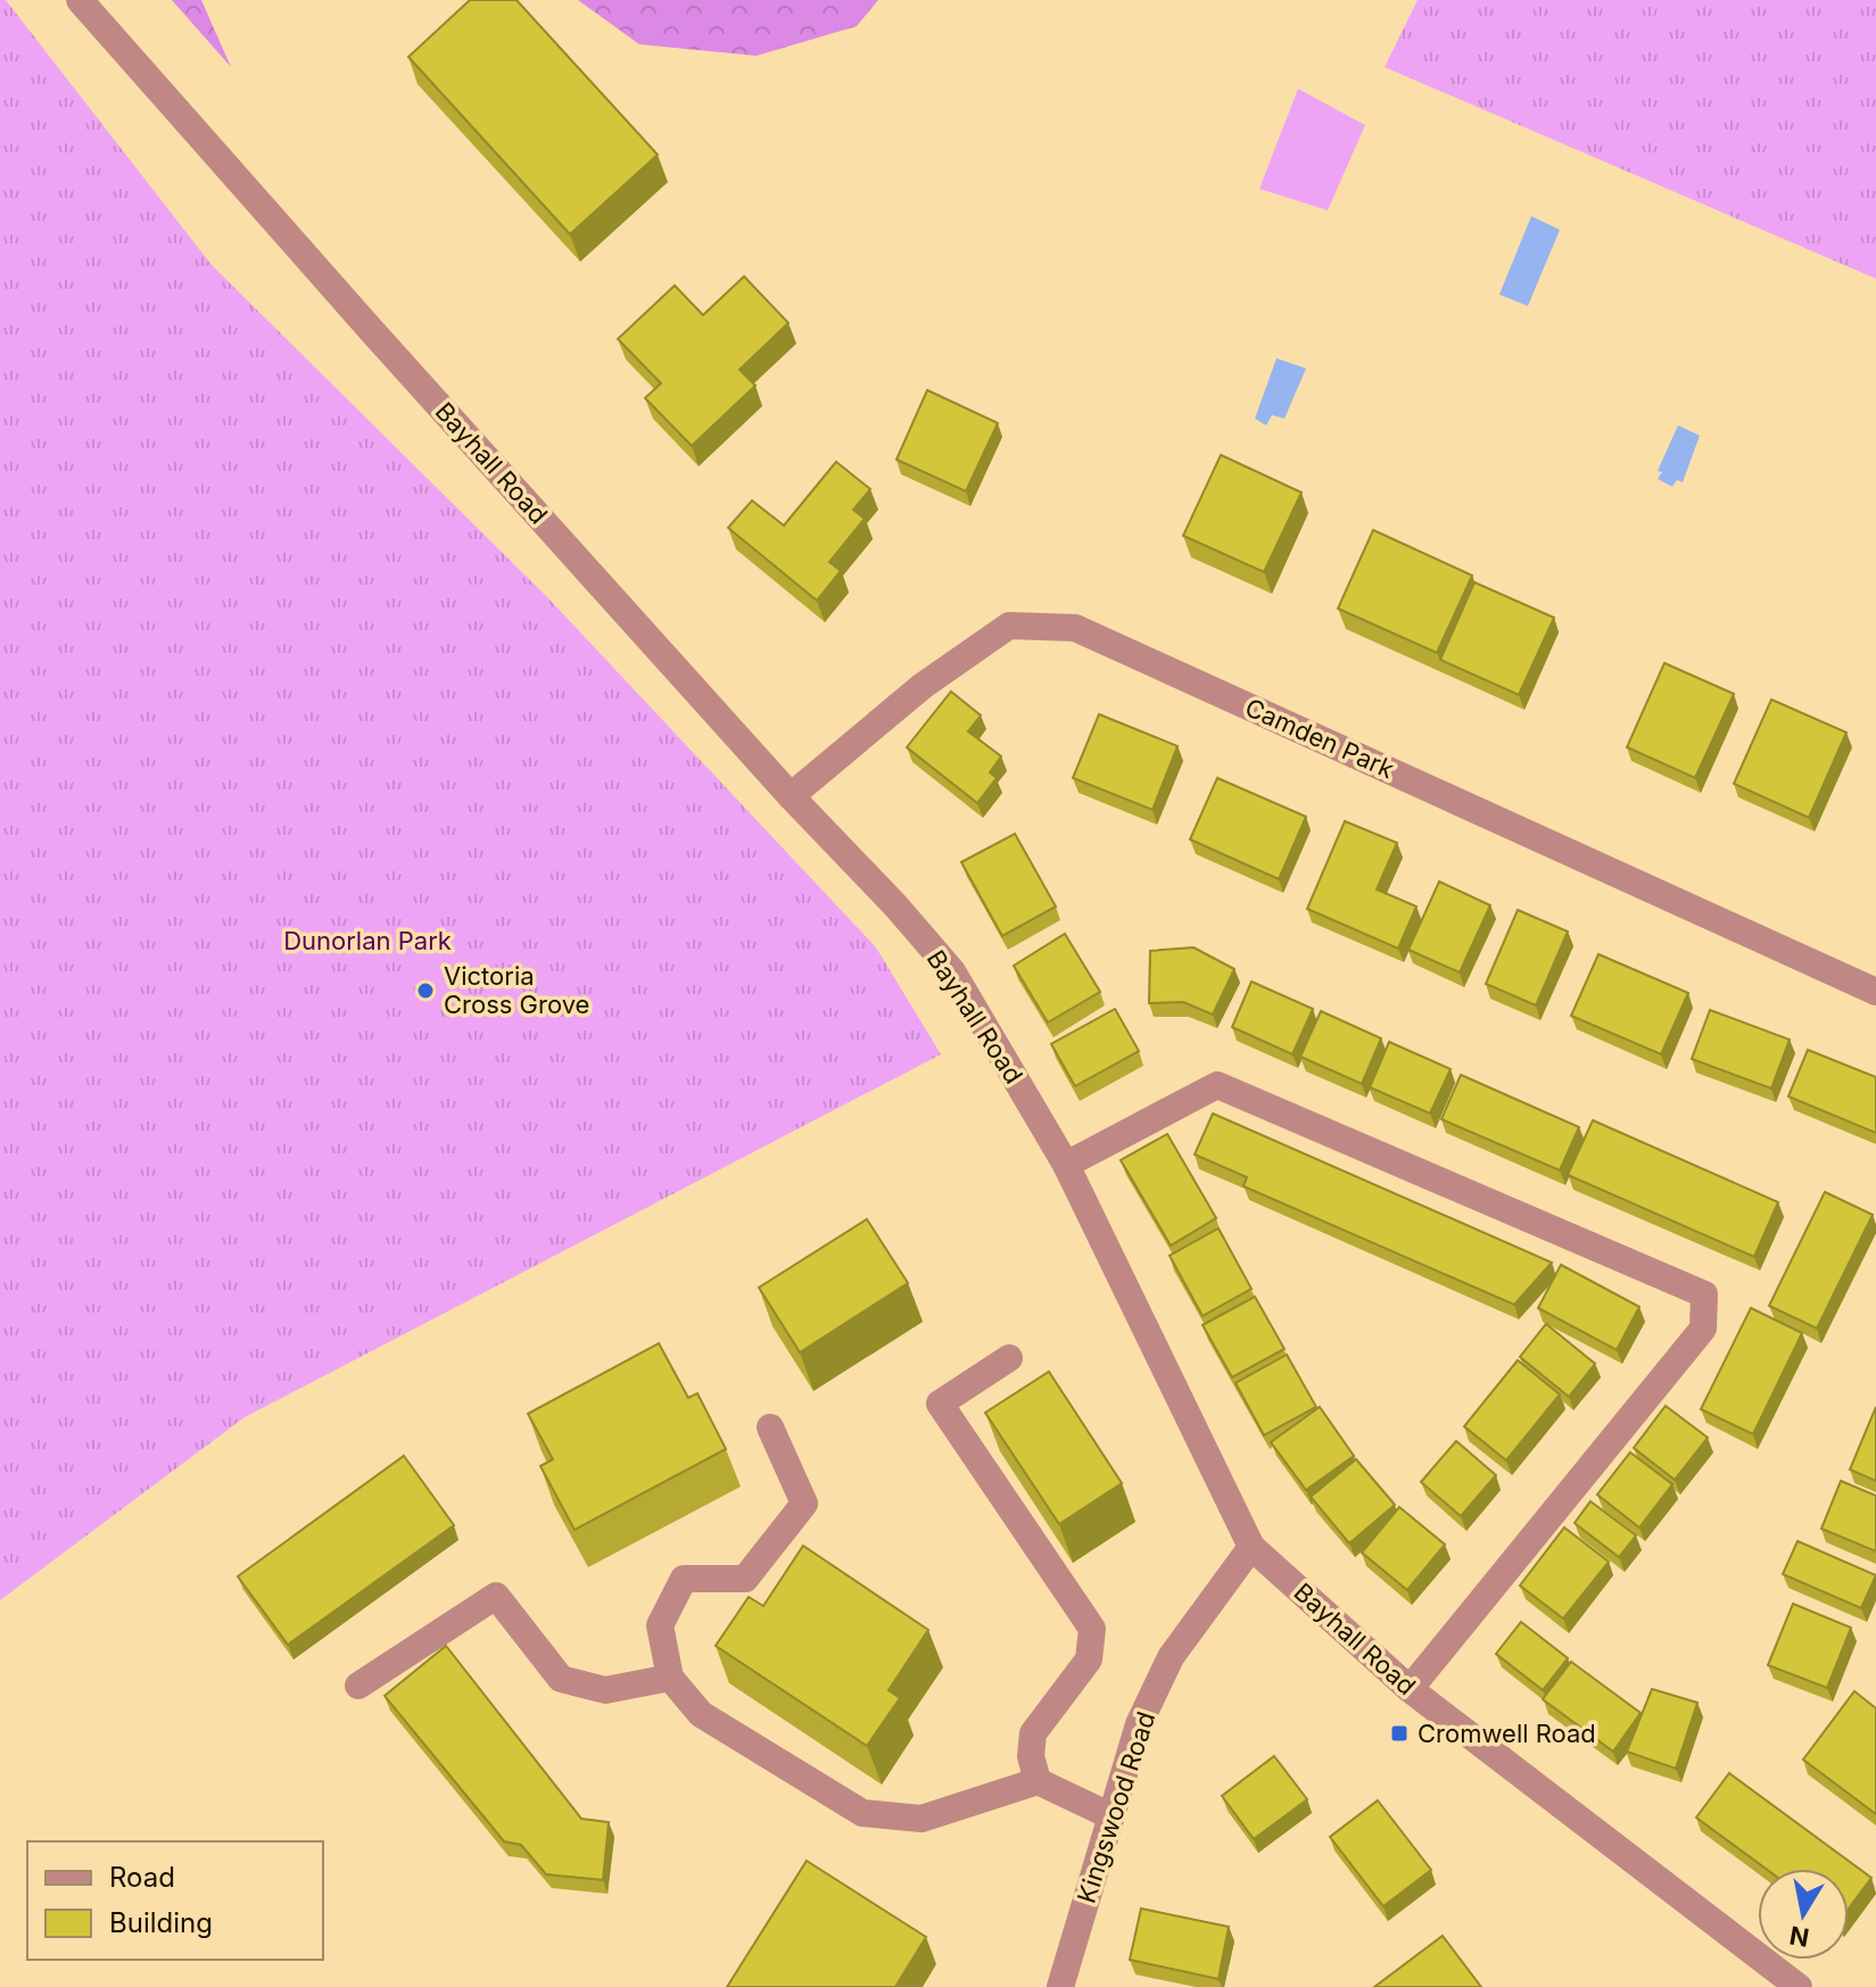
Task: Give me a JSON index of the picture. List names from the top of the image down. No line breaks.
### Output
{"streets":{"street":["Bayhall Road","Camden Park","Kingswood Road"]},"crossings":[["Bayhall Road","Camden Park"],["Bayhall Road","Kingswood Road"]],"parks":["Dunorlan Park"],"places":{"other":["Victoria Cross Grove"],"transit":["Cromwell Road"]},"legend":["Road","Building"],"north":"bottom"}
